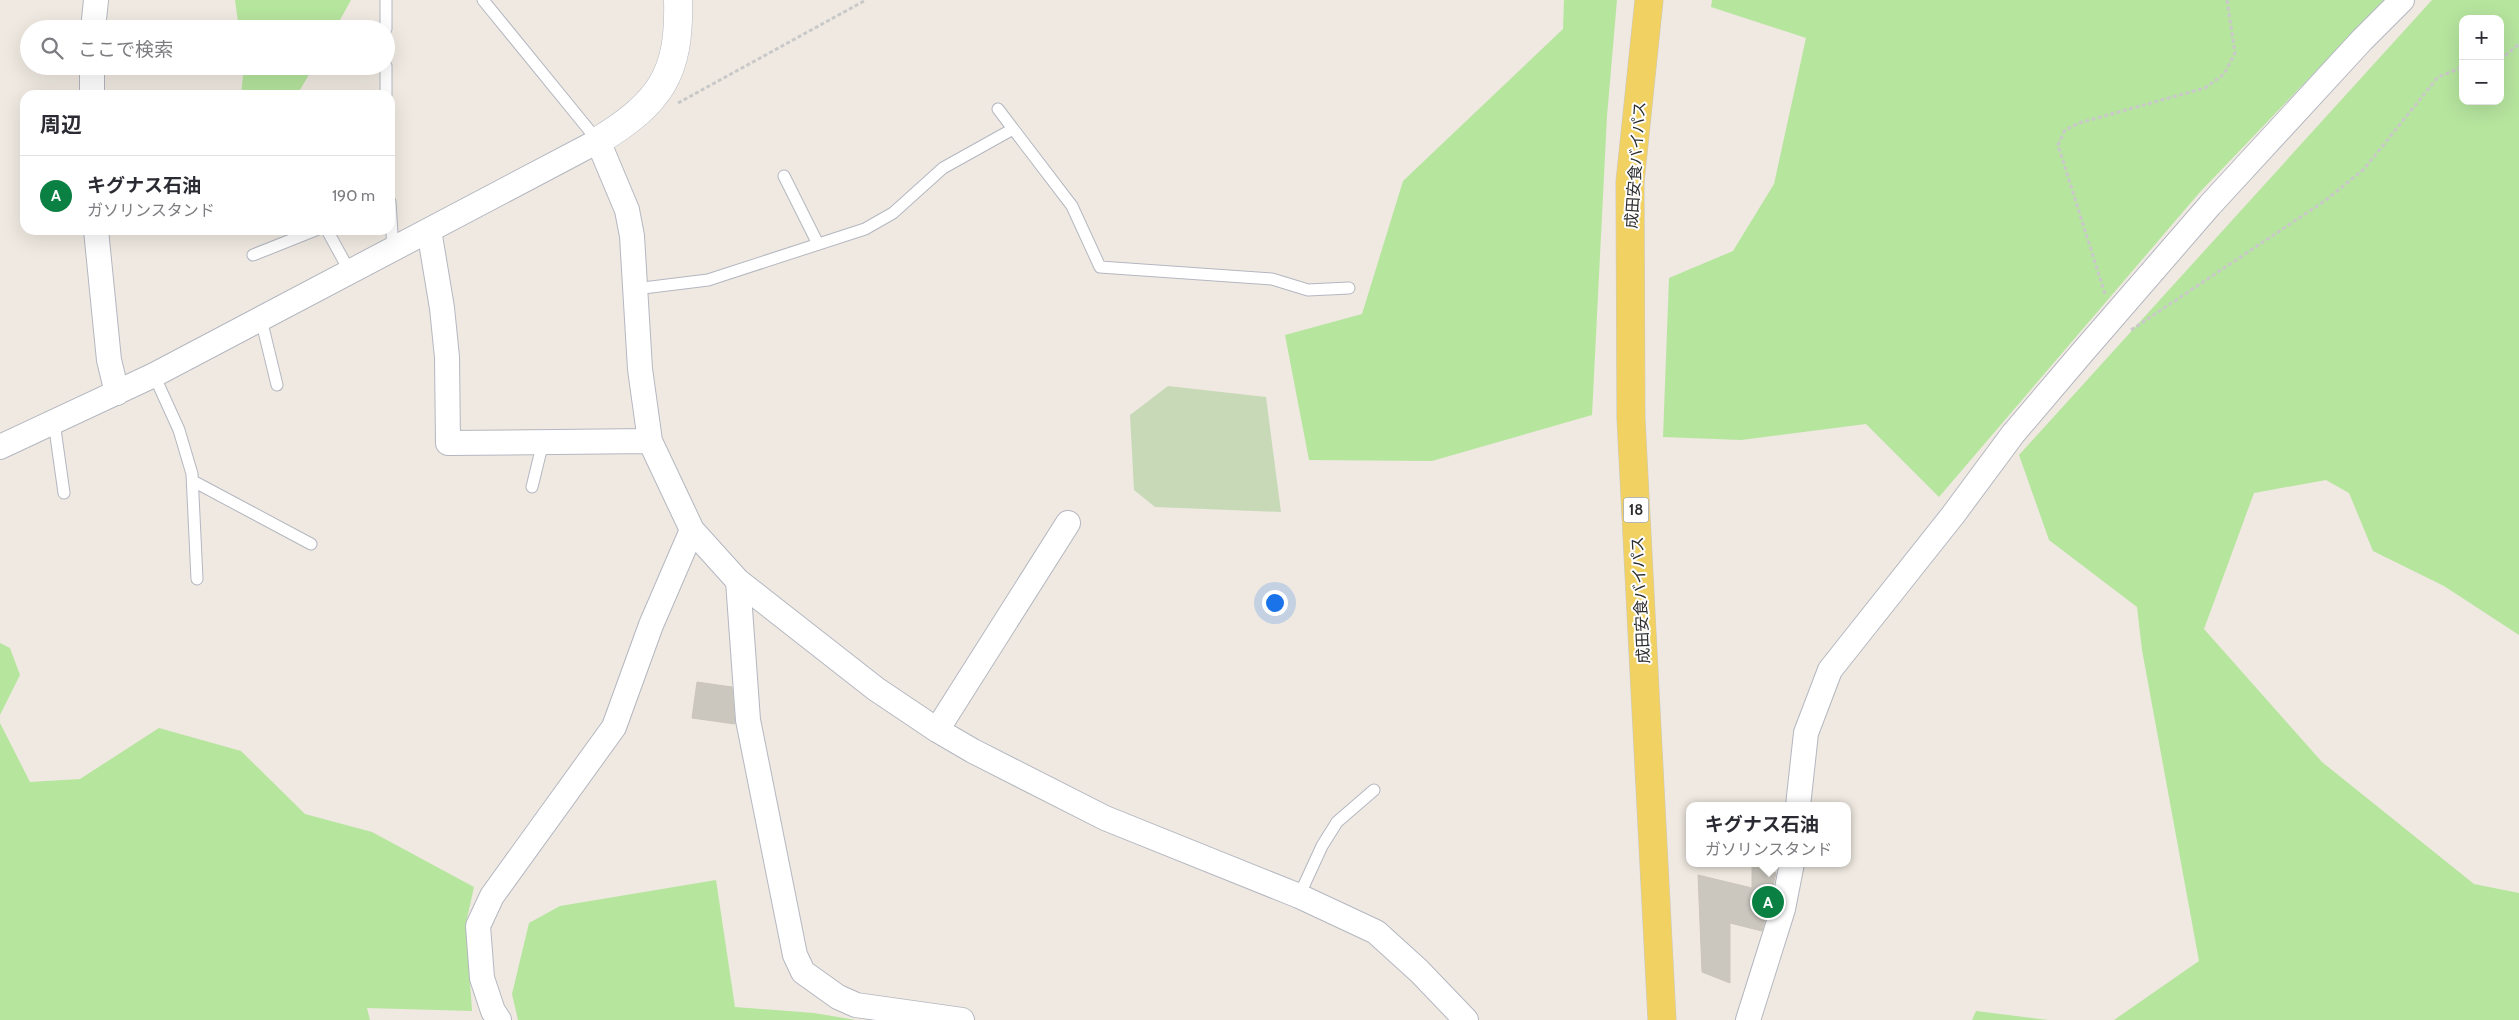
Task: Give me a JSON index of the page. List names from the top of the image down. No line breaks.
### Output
{"streets":{"main road":["成田安食バイパス","18"]},"page":{"map_buttons":["+","−"],"search":"ここで検索","heading":"周辺","list":[{"mark":"A","name":"キグナス石油","note":"ガソリンスタンド","value":"190 m"}],"popup":["キグナス石油","ガソリンスタンド"],"pins":"A"}}
